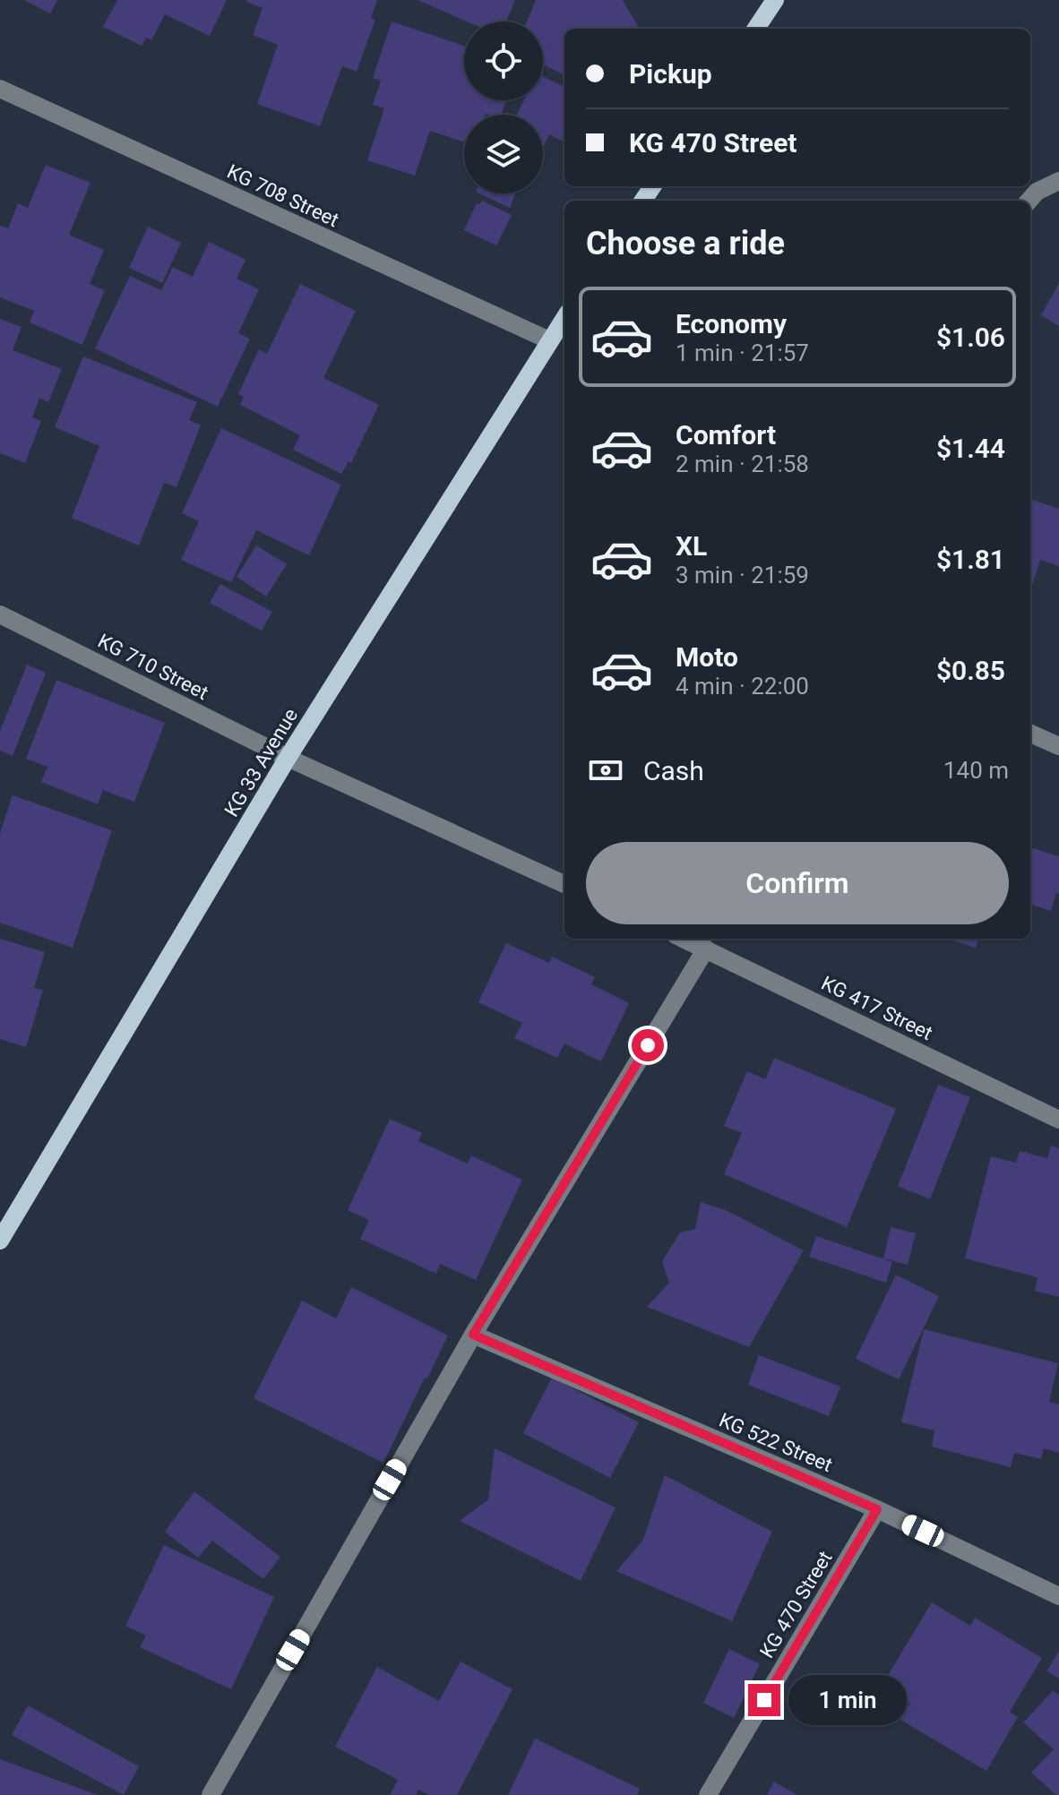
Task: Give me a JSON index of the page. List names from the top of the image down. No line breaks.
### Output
{"streets":{"main road":["KG 33 Avenue"],"street":["KG 708 Street","KG 710 Street","KG 417 Street","KG 522 Street","KG 470 Street"]},"crossings":[["KG 708 Street","KG 33 Avenue"],["KG 710 Street","KG 33 Avenue"],["KG 522 Street","KG 470 Street"]],"page":{"banner":["Pickup","KG 470 Street"],"heading":"Choose a ride","list":[{"name":"Economy","note":"1 min · 21:57","value":"$1.06"},{"name":"Comfort","note":"2 min · 21:58","value":"$1.44"},{"name":"XL","note":"3 min · 21:59","value":"$1.81"},{"name":"Moto","note":"4 min · 22:00","value":"$0.85"}],"pay":["Cash","140 m"],"buttons":"Confirm","bubble":"1 min"}}
